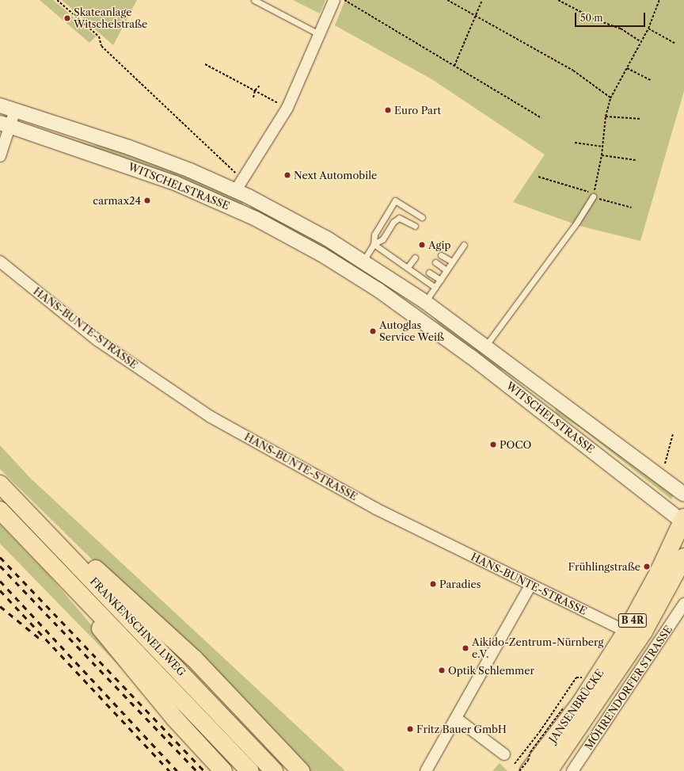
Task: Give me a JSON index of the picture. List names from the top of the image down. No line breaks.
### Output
{"streets":{"main road":["B 4R","FRANKENSCHNELLWEG","JANSENBRÜCKE"],"street":["WITSCHELSTRASSE","HANS-BUNTE-STRASSE","MÖHRENDORFER STRASSE"]},"crossings":[["WITSCHELSTRASSE","JANSENBRÜCKE"],["HANS-BUNTE-STRASSE","JANSENBRÜCKE"]],"places":["Skateanlage Witschelstraße","Euro Part","Next Automobile","carmax24","Agip","Autoglas Service Weiß","POCO","Frühlingstraße","Paradies","Aikido-Zentrum-Nürnberg e.V.","Optik Schlemmer","Fritz Bauer GmbH"],"scale_bar":"50 m"}
